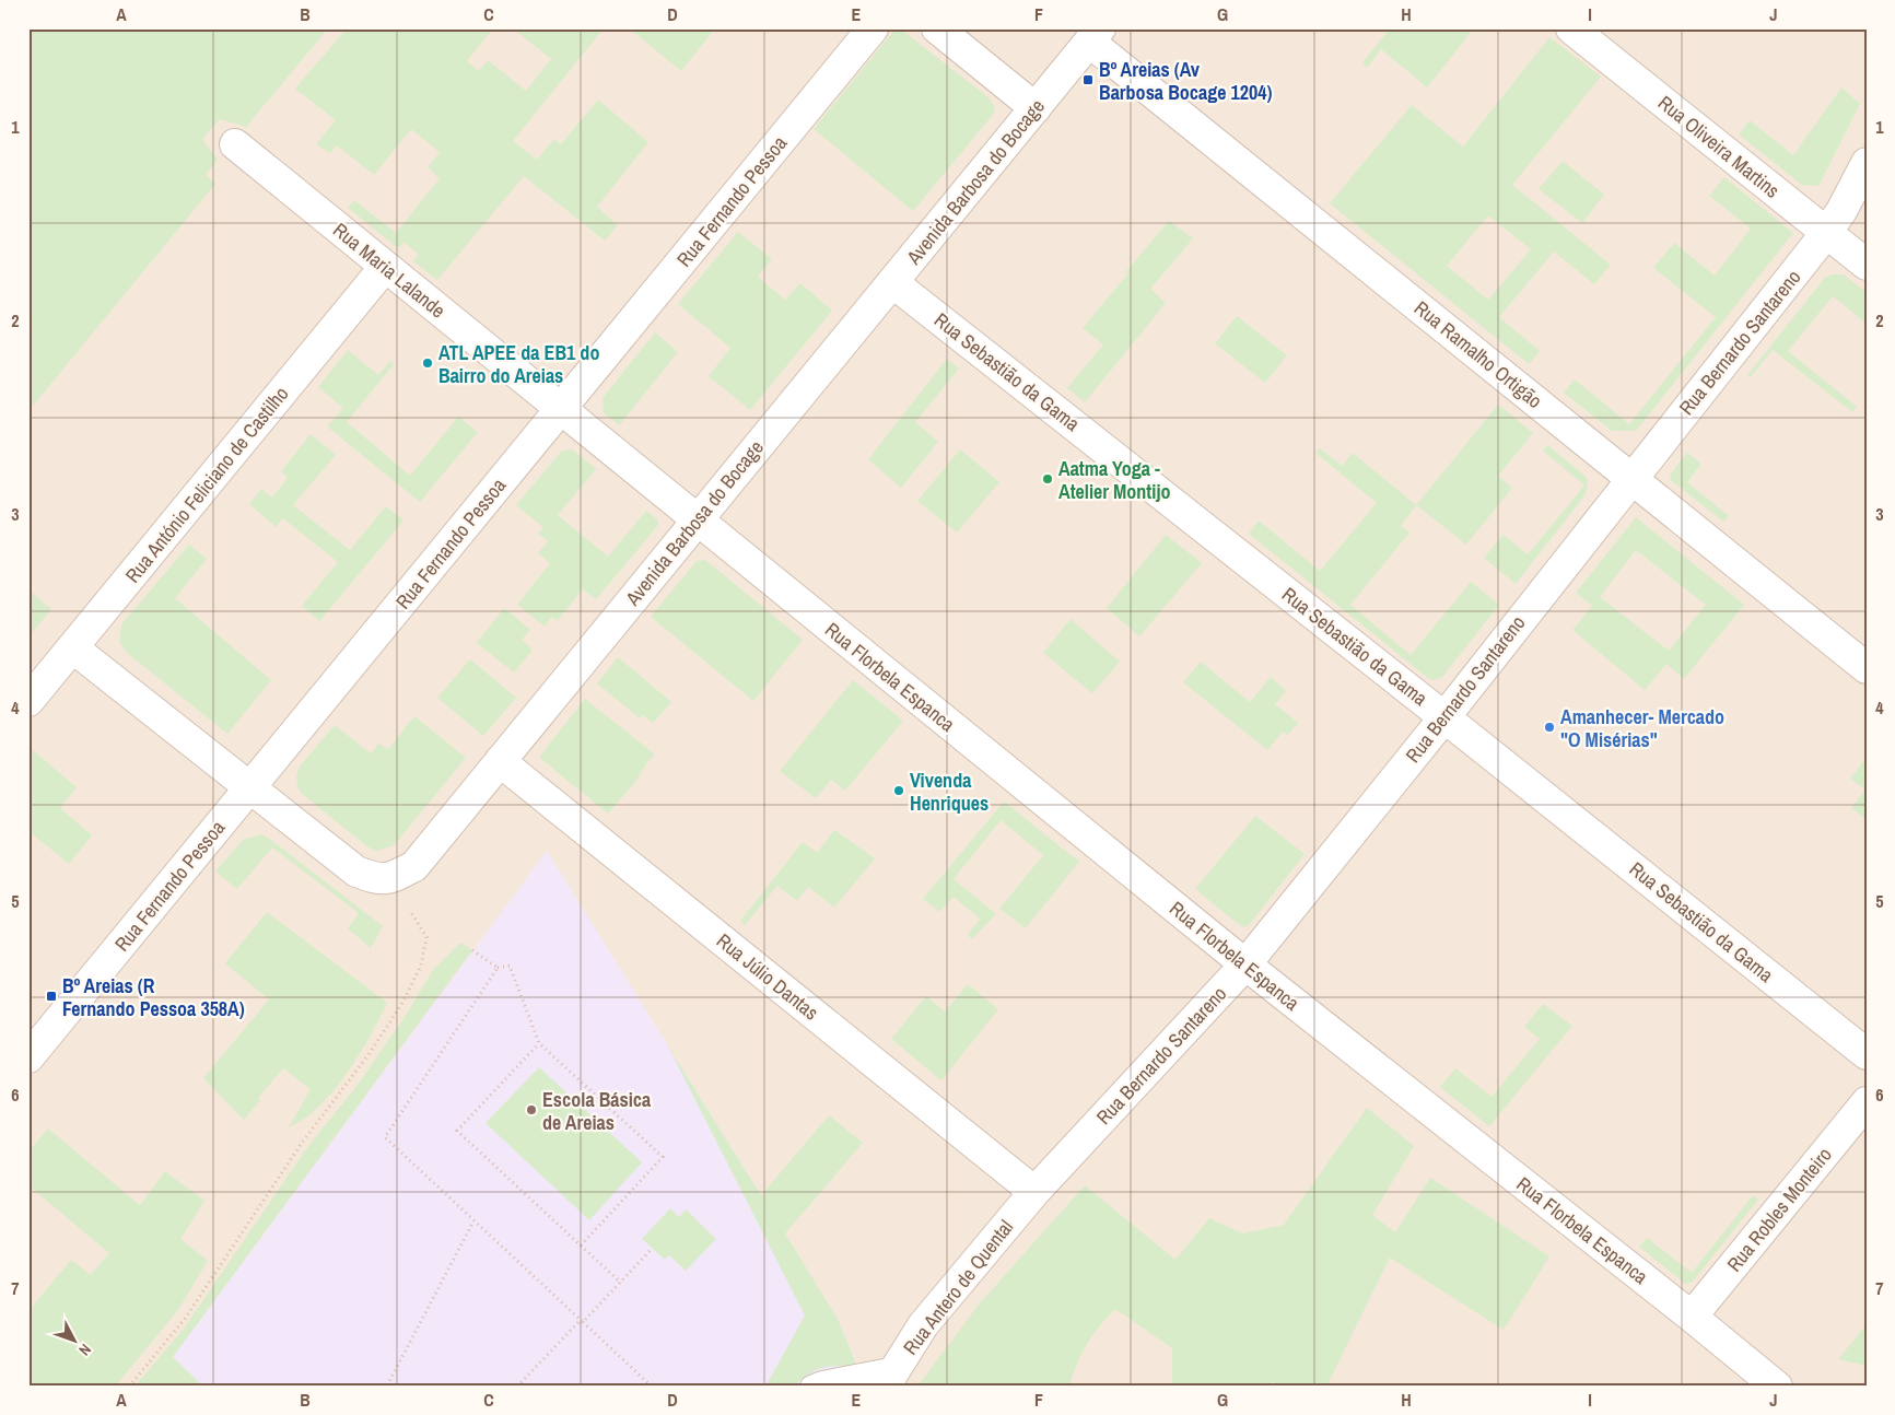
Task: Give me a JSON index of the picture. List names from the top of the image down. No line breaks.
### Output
{"streets":{"street":["Rua Oliveira Martins","Avenida Barbosa do Bocage","Rua Fernando Pessoa","Rua Maria Lalande","Rua Bernardo Santareno","Rua Ramalho Ortigão","Rua Sebastião da Gama","Rua António Feliciano de Castilho","Rua Florbela Espanca","Rua Júlio Dantas","Rua Robles Monteiro","Rua Antero de Quental"]},"crossings":[["Rua Oliveira Martins","Rua Bernardo Santareno"],["Avenida Barbosa do Bocage","Rua Maria Lalande"],["Avenida Barbosa do Bocage","Rua Ramalho Ortigão"],["Avenida Barbosa do Bocage","Rua Sebastião da Gama"],["Avenida Barbosa do Bocage","Rua Florbela Espanca"],["Avenida Barbosa do Bocage","Rua Júlio Dantas"],["Rua Fernando Pessoa","Rua Maria Lalande"],["Rua Maria Lalande","Rua António Feliciano de Castilho"],["Rua Maria Lalande","Rua Florbela Espanca"],["Rua Bernardo Santareno","Rua Ramalho Ortigão"],["Rua Bernardo Santareno","Rua Sebastião da Gama"],["Rua Bernardo Santareno","Rua Florbela Espanca"],["Rua Bernardo Santareno","Rua Júlio Dantas"],["Rua Bernardo Santareno","Rua Antero de Quental"],["Rua Florbela Espanca","Rua Robles Monteiro"],["Rua Júlio Dantas","Rua Antero de Quental"]],"places":{"transit":["Bº Areias (Av Barbosa Bocage 1204)","Bº Areias (R Fernando Pessoa 358A)"],"other":["ATL APEE da EB1 do Bairro do Areias","Aatma Yoga - Atelier Montijo","Amanhecer- Mercado \"O Misérias\"","Vivenda Henriques","Escola Básica de Areias"]},"north":"bottom right","grid":{"columns":["A","B","C","D","E","F","G","H","I","J"],"rows":["1","2","3","4","5","6","7"]}}
